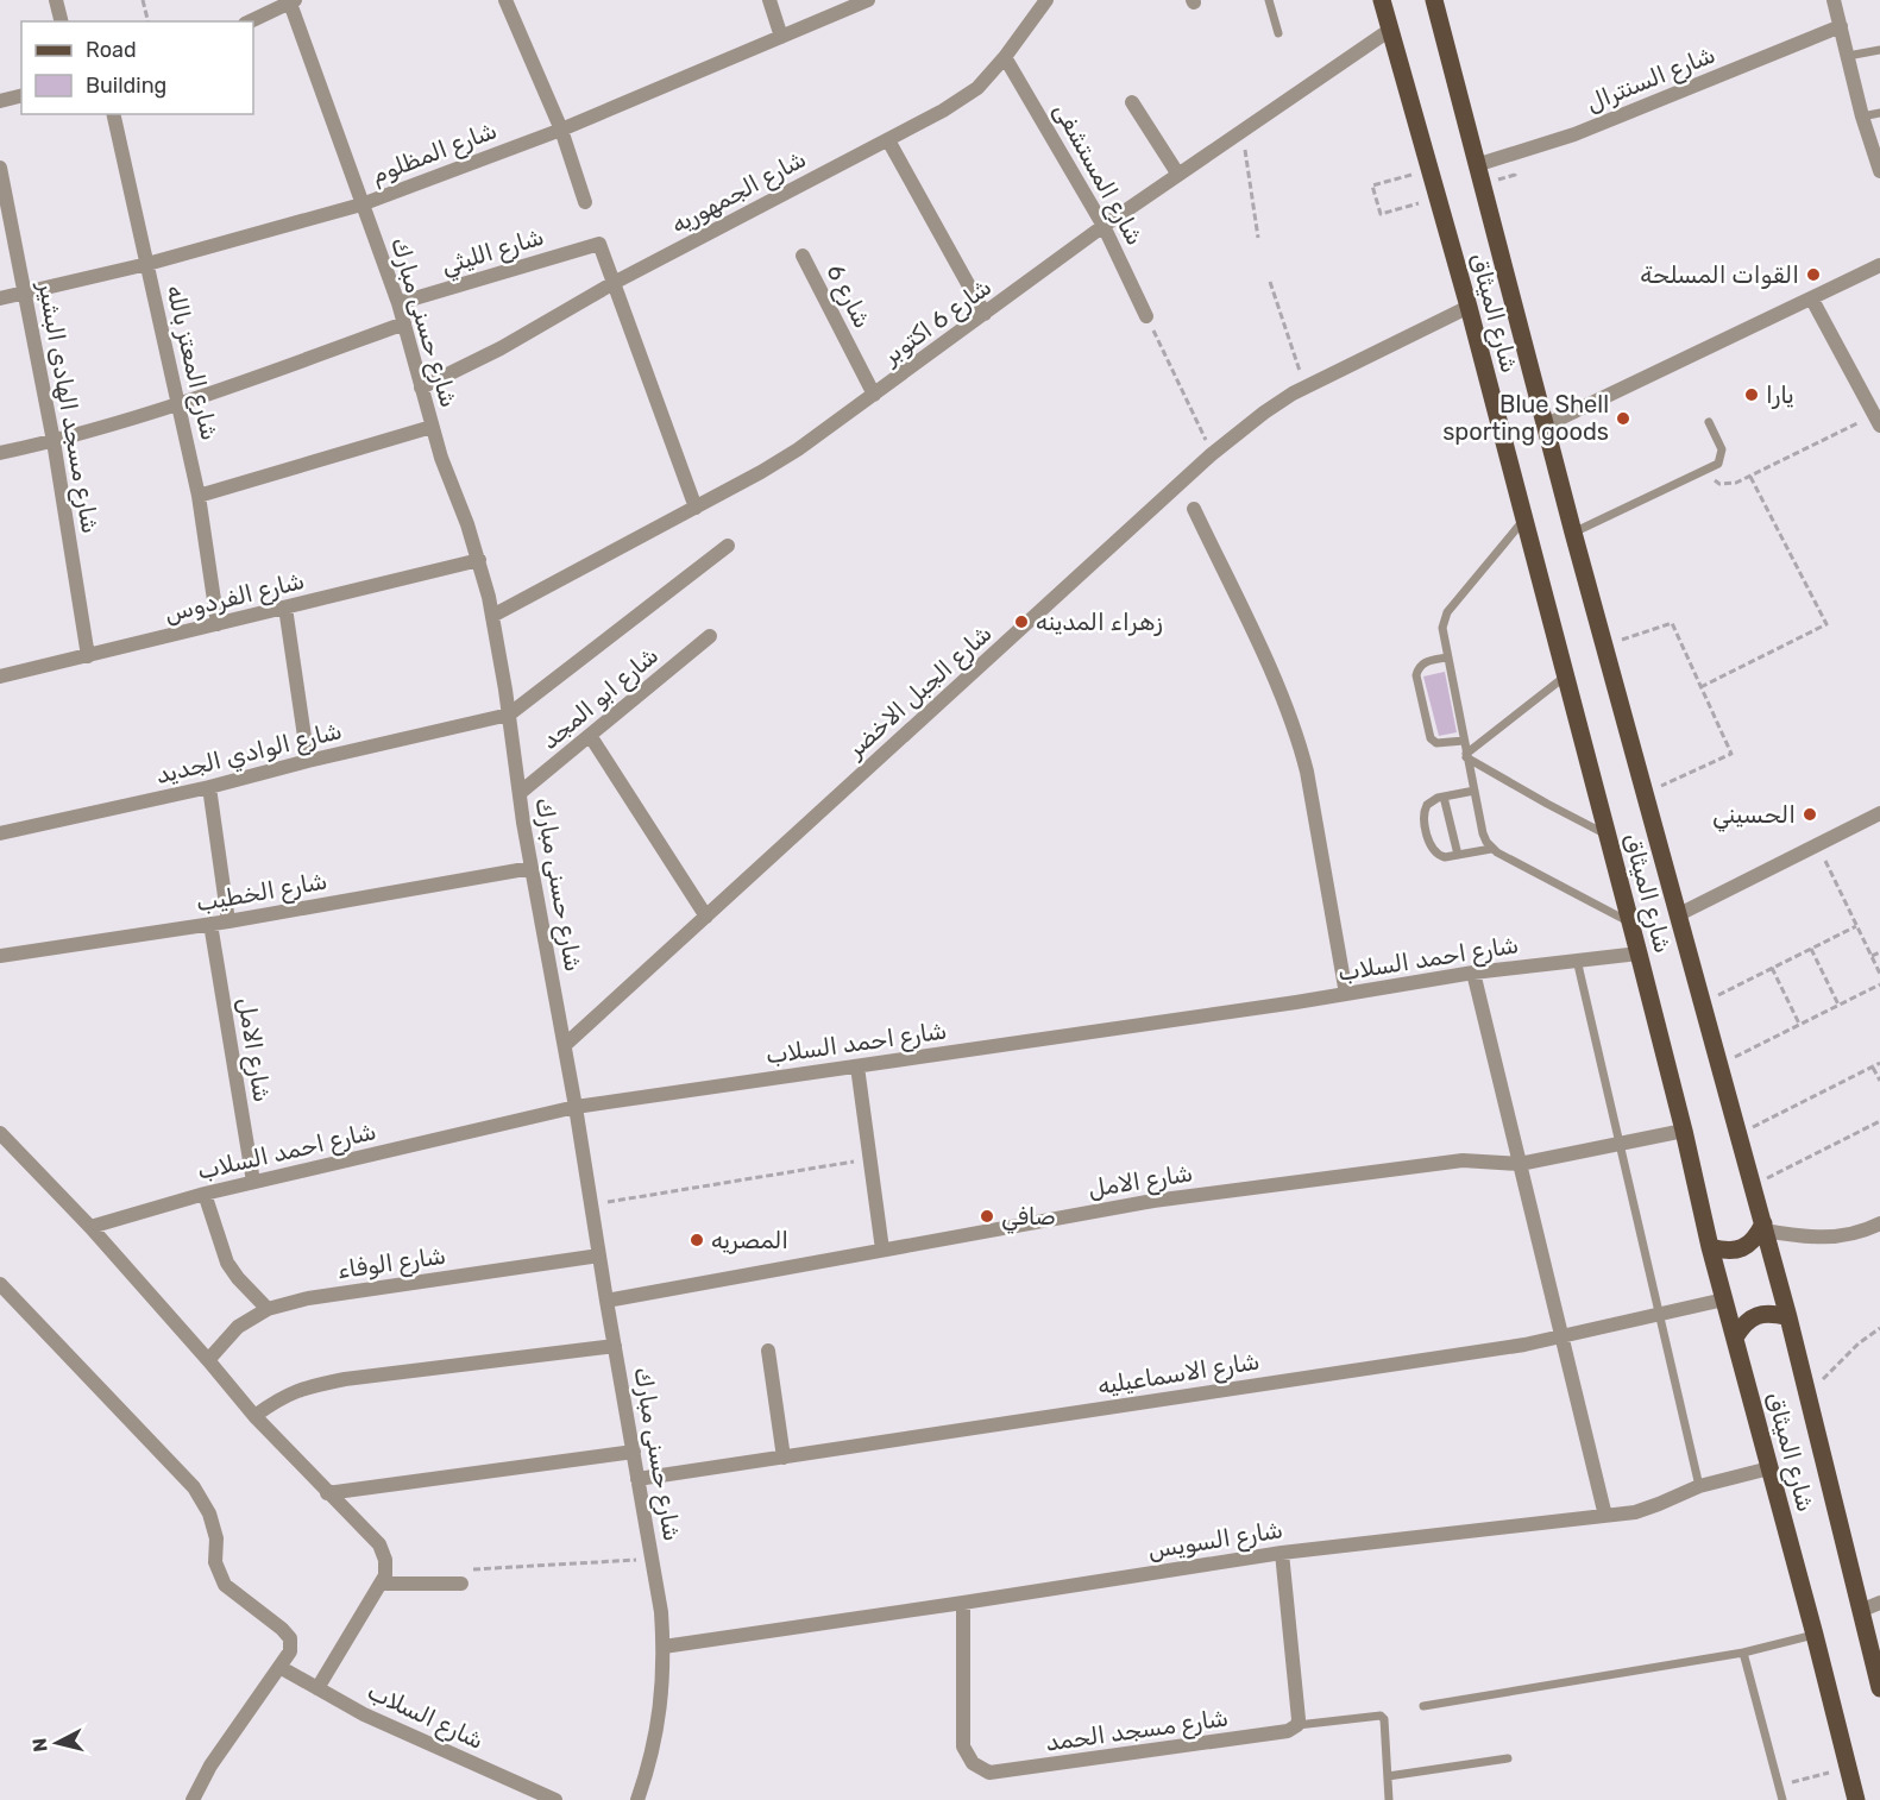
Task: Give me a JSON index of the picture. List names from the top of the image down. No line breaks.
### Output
{"streets":{"main road":["شارع الميثاق"],"street":["شارع السنترال","شارع المظلوم","شارع المستشفى","شارع الجمهوريه","شارع الليثي","شارع 6","شارع 6 اكتوبر","شارع حسنى مبارك","شارع المعتز بالله","شارع مسجد الهادى البشير","شارع الفردوس","شارع الجبل الاخضر","شارع ابو المجد","شارع الوادي الجديد","شارع الخطيب","شارع احمد السلاب","شارع الامل","شارع الوفاء","شارع الاسماعيليه","شارع السويس","شارع السلاب","شارع مسجد الحمد"]},"crossings":[["شارع السنترال","شارع الميثاق"],["شارع المظلوم","شارع حسنى مبارك"],["شارع المظلوم","شارع المعتز بالله"],["شارع المظلوم","شارع مسجد الهادى البشير"],["شارع المستشفى","شارع الجمهوريه"],["شارع المستشفى","شارع 6 اكتوبر"],["شارع الجمهوريه","شارع الليثي"],["شارع الجمهوريه","شارع حسنى مبارك"],["شارع الليثي","شارع حسنى مبارك"],["شارع 6","شارع 6 اكتوبر"],["شارع الميثاق","شارع 6 اكتوبر"],["شارع الميثاق","شارع الجبل الاخضر"],["شارع الميثاق","شارع احمد السلاب"],["شارع الميثاق","شارع الامل"],["شارع الميثاق","شارع الاسماعيليه"],["شارع الميثاق","شارع السويس"],["شارع 6 اكتوبر","شارع حسنى مبارك"],["شارع حسنى مبارك","شارع الفردوس"],["شارع حسنى مبارك","شارع الجبل الاخضر"],["شارع حسنى مبارك","شارع ابو المجد"],["شارع حسنى مبارك","شارع الوادي الجديد"],["شارع حسنى مبارك","شارع الخطيب"],["شارع حسنى مبارك","شارع احمد السلاب"],["شارع حسنى مبارك","شارع الامل"],["شارع حسنى مبارك","شارع الوفاء"],["شارع حسنى مبارك","شارع الاسماعيليه"],["شارع حسنى مبارك","شارع السويس"],["شارع المعتز بالله","شارع الفردوس"],["شارع مسجد الهادى البشير","شارع الفردوس"],["شارع الخطيب","شارع الامل"],["شارع احمد السلاب","شارع الامل"],["شارع السويس","شارع مسجد الحمد"]],"places":["القوات المسلحة","يارا","Blue Shell sporting goods","زهراء المدينه","الحسيني","صافي","المصريه"],"legend":["Road","Building"],"north":"left"}
